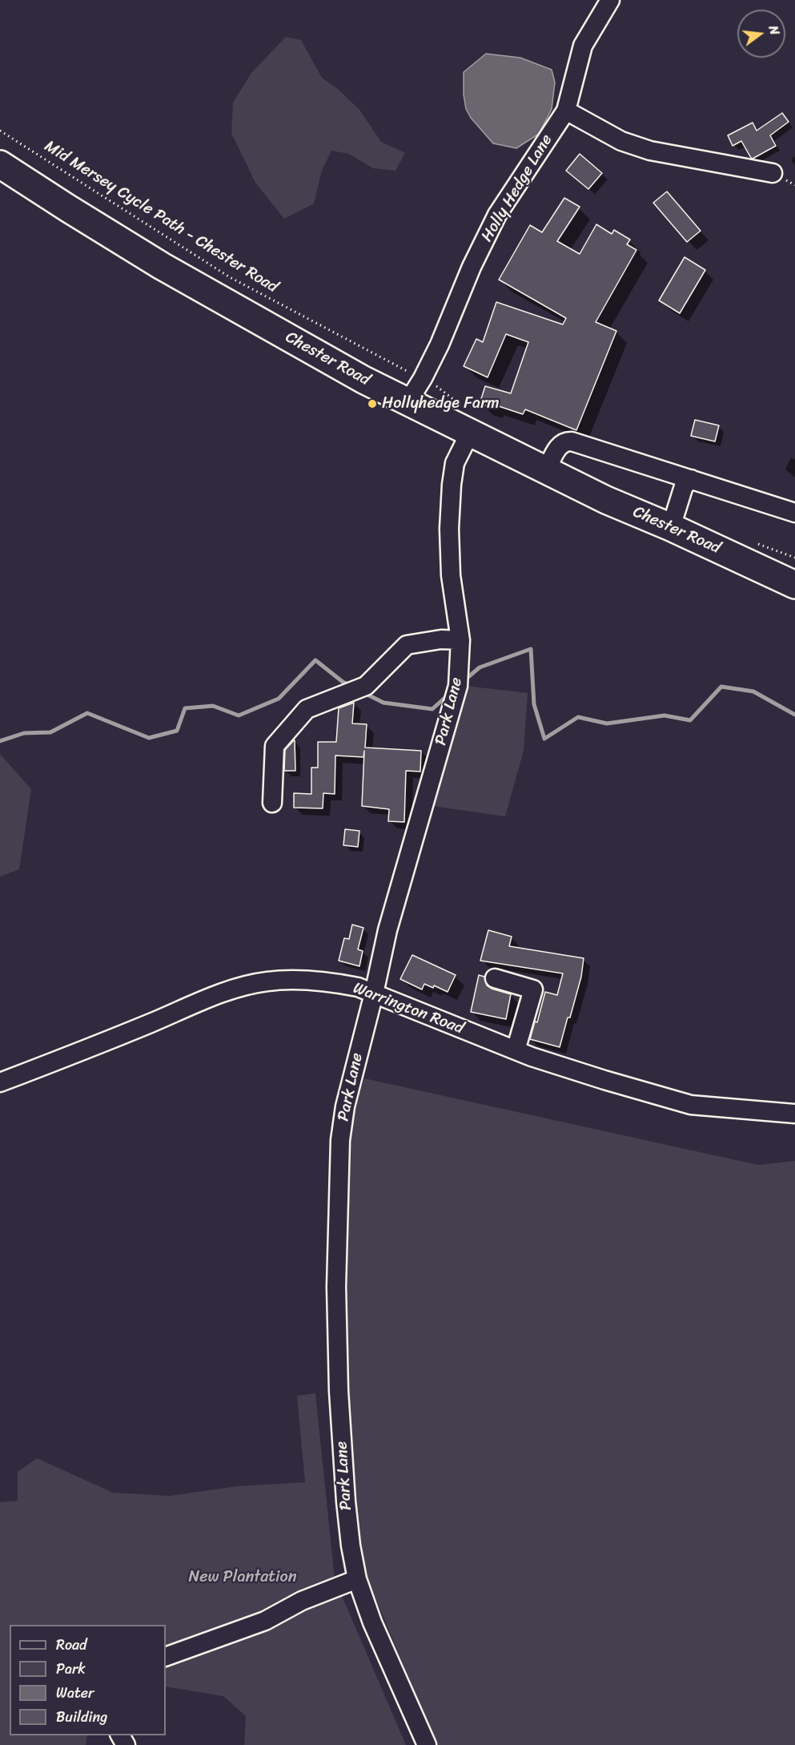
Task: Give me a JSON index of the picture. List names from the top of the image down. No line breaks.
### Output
{"streets":{"highway":["Chester Road"],"street":["Holly Hedge Lane","Park Lane","Warrington Road"],"path":["Mid Mersey Cycle Path - Chester Road"]},"crossings":[["Holly Hedge Lane","Chester Road"],["Chester Road","Park Lane"],["Park Lane","Warrington Road"]],"parks":["New Plantation"],"places":["Hollyhedge Farm"],"legend":["Road","Park","Water","Building"],"north":"right"}
